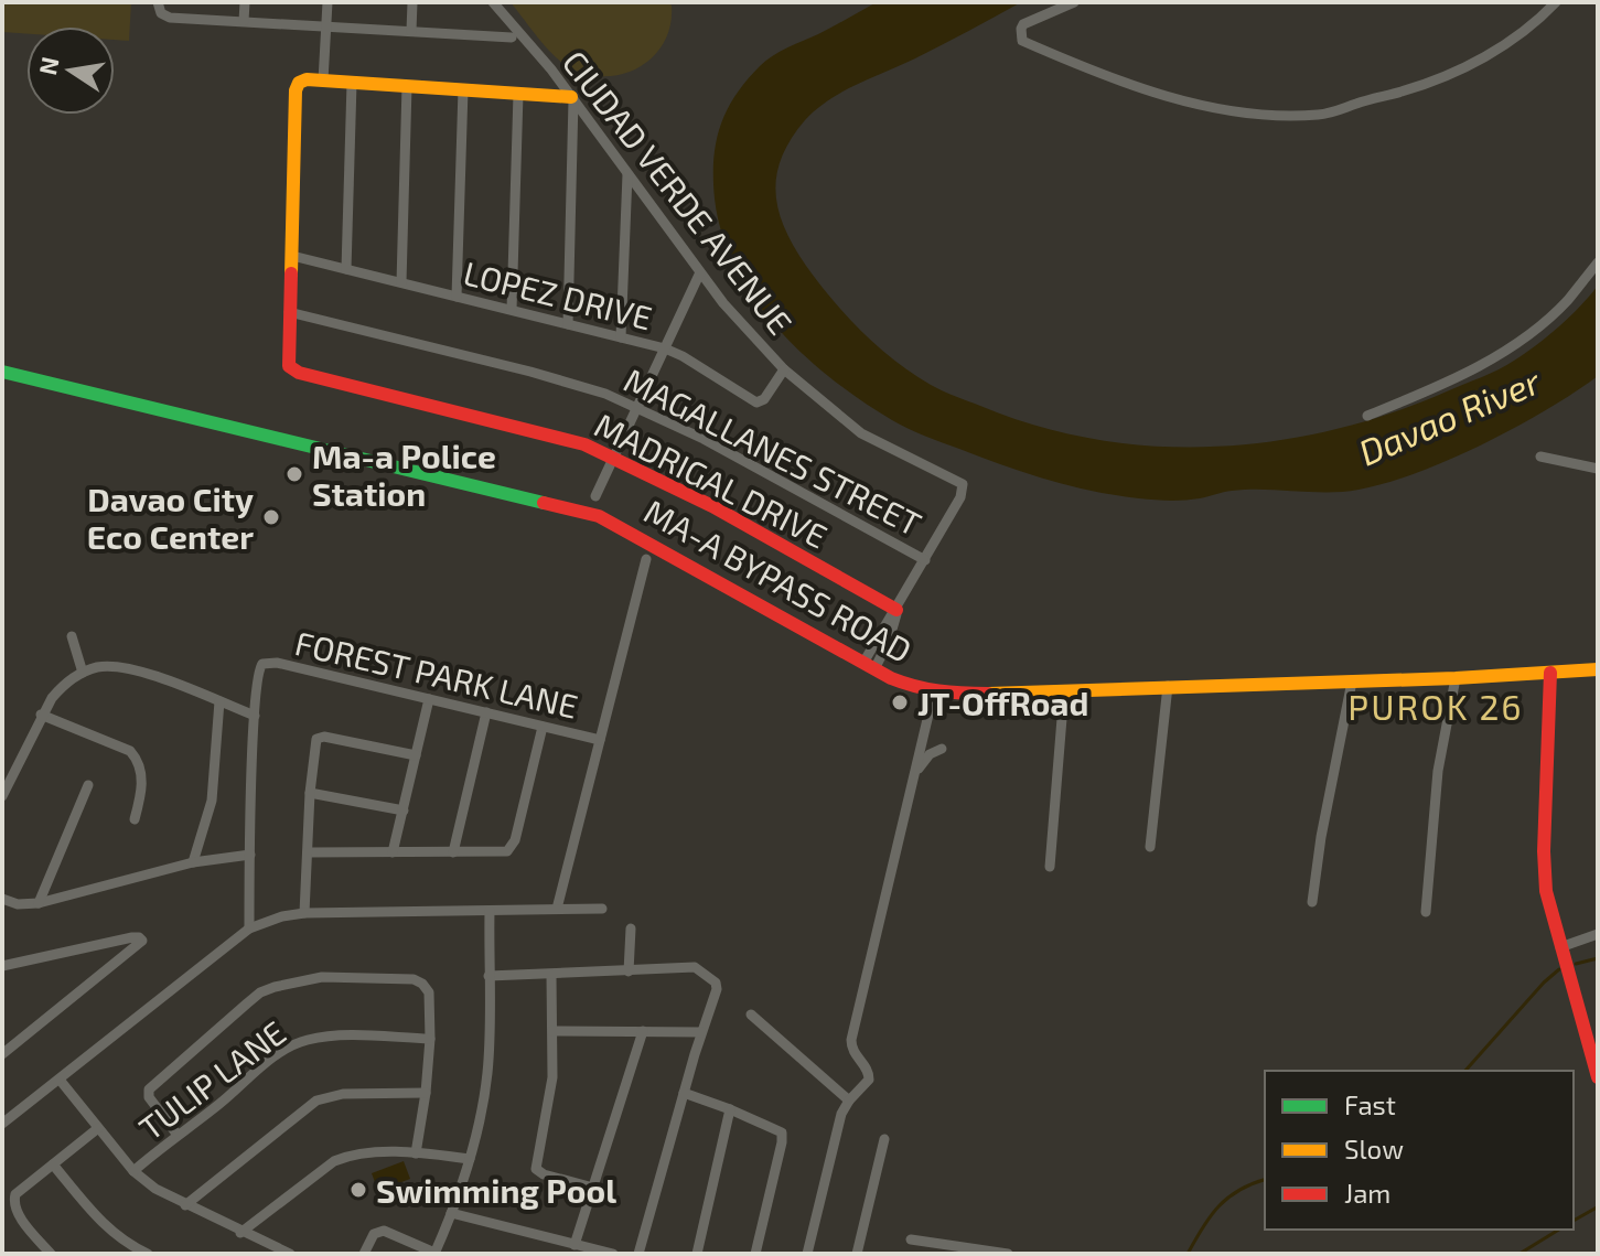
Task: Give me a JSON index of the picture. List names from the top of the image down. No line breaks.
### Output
{"streets":{"main road":["MADRIGAL DRIVE","MA-A BYPASS ROAD"],"street":["CIUDAD VERDE AVENUE","LOPEZ DRIVE","MAGALLANES STREET","FOREST PARK LANE","TULIP LANE"]},"crossings":[["CIUDAD VERDE AVENUE","LOPEZ DRIVE"],["CIUDAD VERDE AVENUE","MAGALLANES STREET"],["MAGALLANES STREET","MADRIGAL DRIVE"]],"districts":["PUROK 26"],"water":["Davao River"],"places":["Ma-a Police Station","Davao City Eco Center","JT-OffRoad","Swimming Pool"],"legend":["Fast","Slow","Jam"],"north":"left"}
